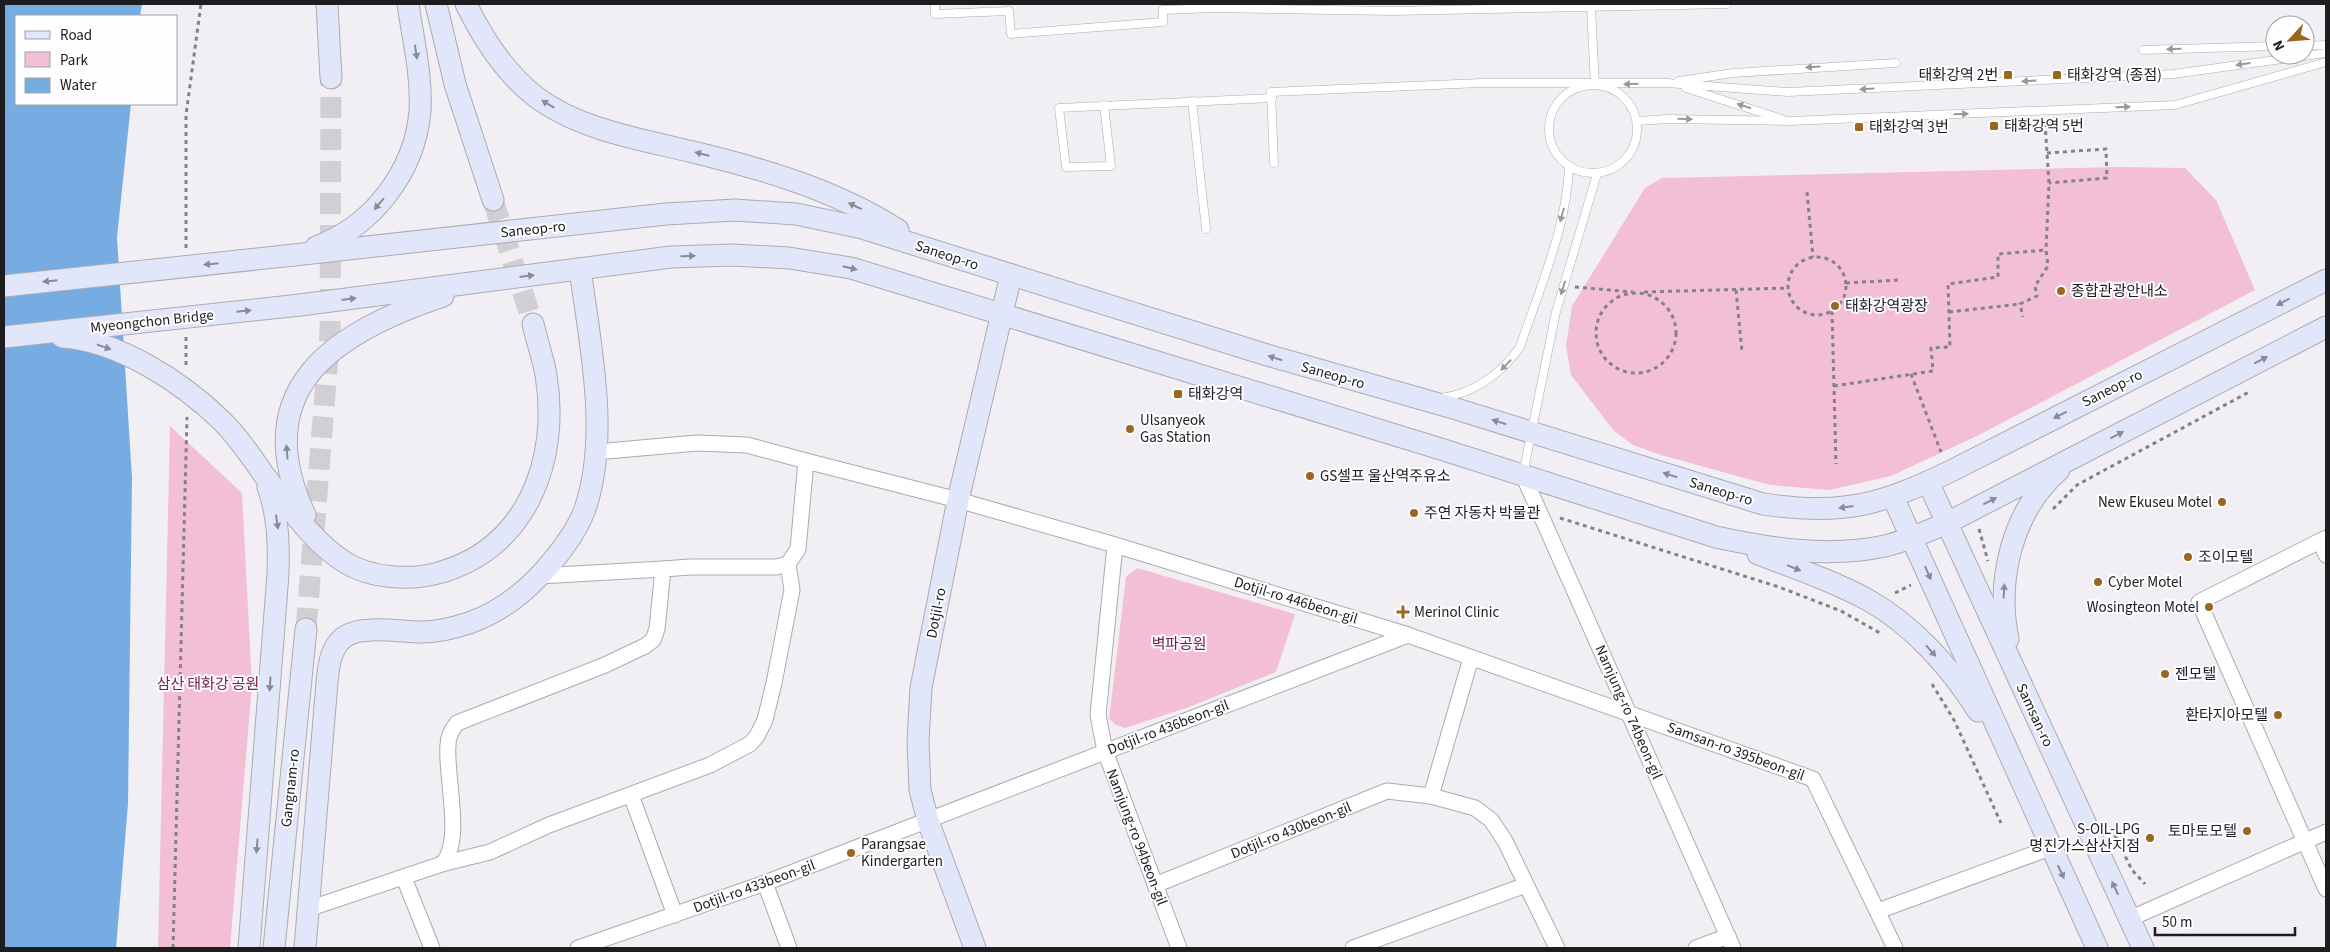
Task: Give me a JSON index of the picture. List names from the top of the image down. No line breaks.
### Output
{"streets":{"main road":["Saneop-ro","Myeongchon Bridge","Dotjil-ro","Samsan-ro","Gangnam-ro"],"street":["Dotjil-ro 446beon-gil","Namjung-ro 74beon-gil","Dotjil-ro 436beon-gil","Samsan-ro 395beon-gil","Dotjil-ro 430beon-gil","Namjung-ro 94beon-gil","Dotjil-ro 433beon-gil"]},"crossings":[["Saneop-ro","Dotjil-ro"],["Saneop-ro","Samsan-ro"],["Dotjil-ro 446beon-gil","Dotjil-ro"],["Dotjil-ro 446beon-gil","Namjung-ro 74beon-gil"],["Dotjil-ro 446beon-gil","Dotjil-ro 436beon-gil"],["Dotjil-ro 446beon-gil","Samsan-ro 395beon-gil"],["Dotjil-ro 446beon-gil","Namjung-ro 94beon-gil"],["Dotjil-ro","Dotjil-ro 436beon-gil"],["Dotjil-ro","Dotjil-ro 433beon-gil"],["Namjung-ro 74beon-gil","Samsan-ro 395beon-gil"],["Dotjil-ro 436beon-gil","Namjung-ro 94beon-gil"],["Dotjil-ro 436beon-gil","Dotjil-ro 433beon-gil"],["Dotjil-ro 430beon-gil","Namjung-ro 94beon-gil"]],"parks":["벽파공원","삼산 태화강 공원"],"places":{"transit":["태화강역 2번","태화강역 (종점)","태화강역 5번","태화강역 3번","태화강역"],"other":["종합관광안내소","태화강역광장","Ulsanyeok Gas Station","GS셀프 울산역주유소","New Ekuseu Motel","주연 자동차 박물관","조이모텔","Cyber Motel","Wosingteon Motel","젠모텔","환타지아모텔","토마토모텔","S-OIL-LPG 명진가스삼산지점","Parangsae Kindergarten"],"health":["Merinol Clinic"]},"legend":["Road","Park","Water"],"scale_bar":"50 m","north":"bottom left"}
